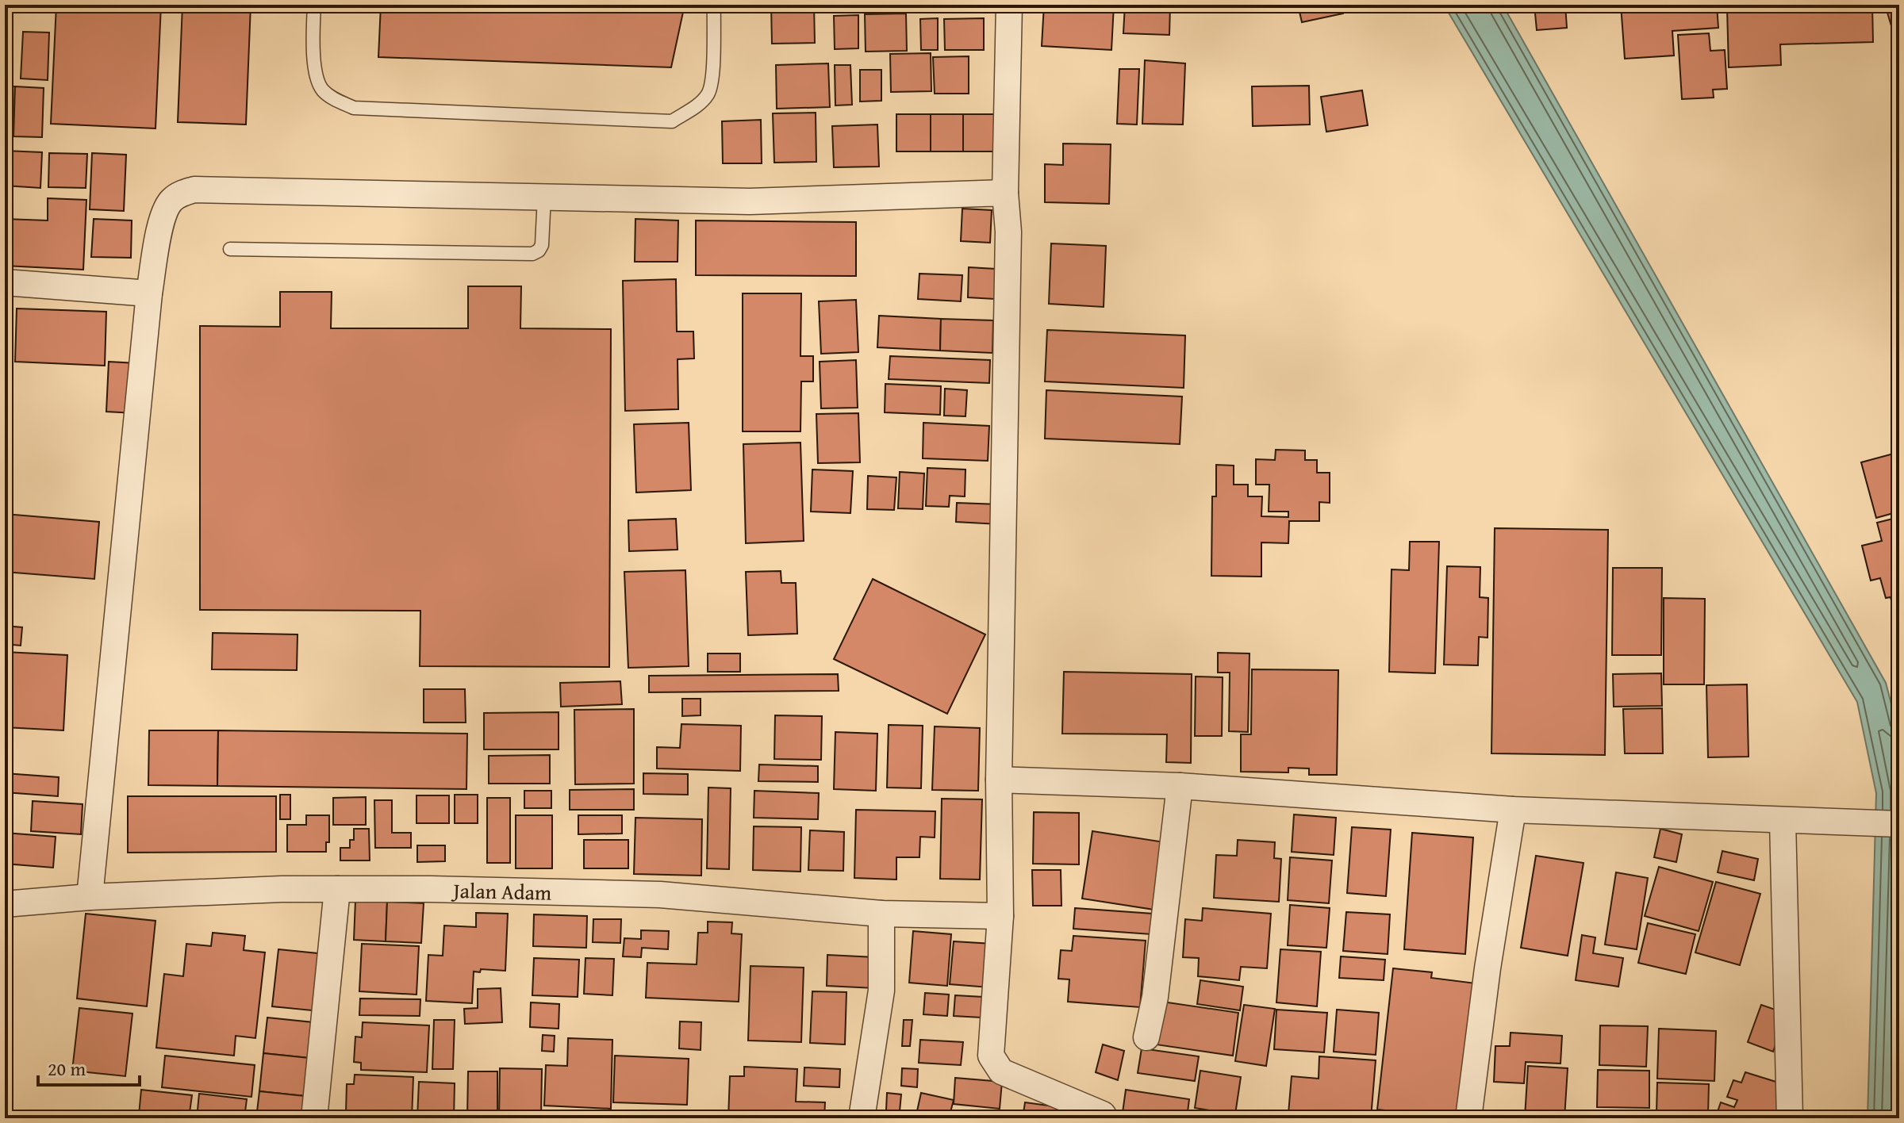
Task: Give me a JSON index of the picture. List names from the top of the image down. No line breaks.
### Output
{"streets":{"street":["Jalan Adam"]},"scale_bar":"20 m"}
